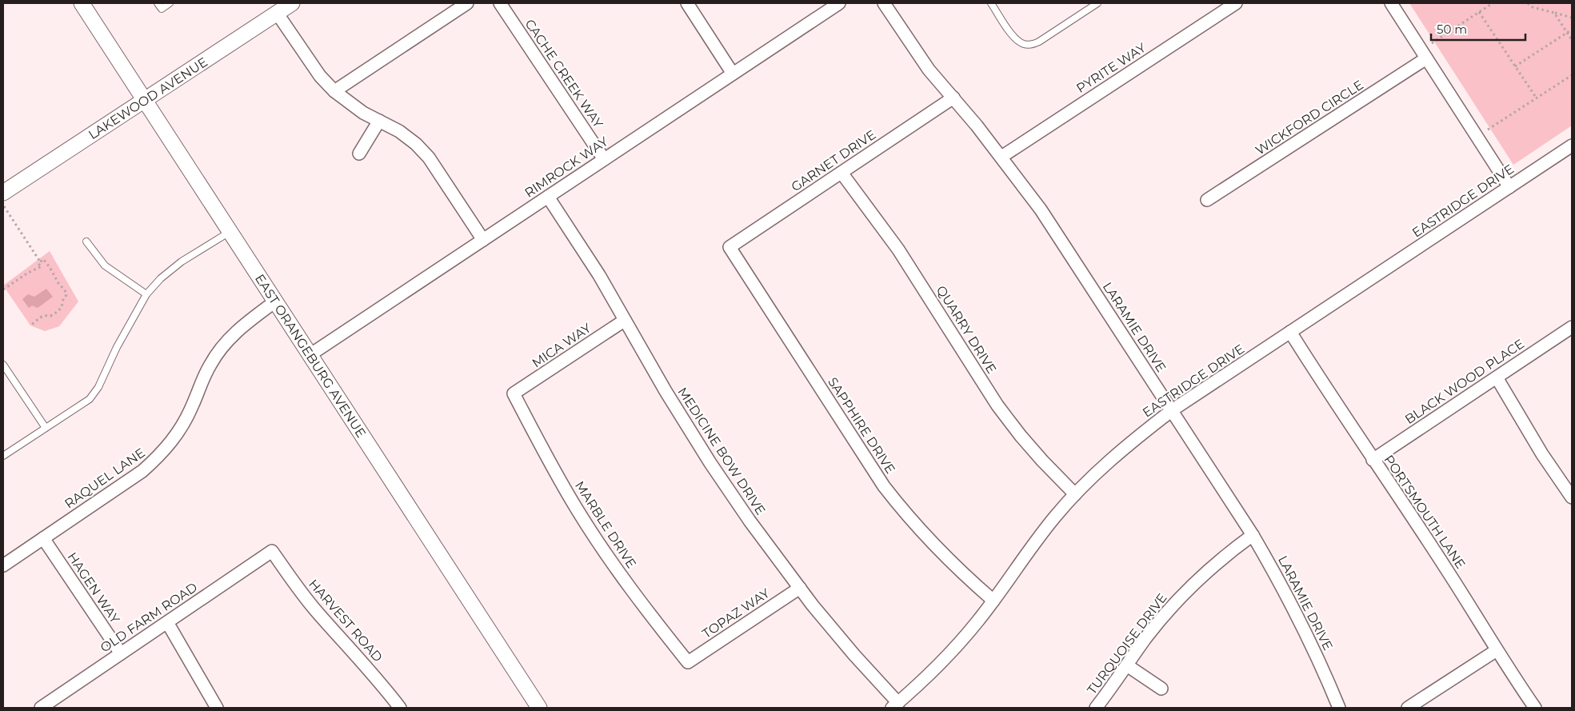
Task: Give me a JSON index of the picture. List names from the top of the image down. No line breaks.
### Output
{"streets":{"street":["PYRITE WAY","CACHE CREEK WAY","LAKEWOOD AVENUE","WICKFORD CIRCLE","GARNET DRIVE","RIMROCK WAY","EASTRIDGE DRIVE","LARAMIE DRIVE","QUARRY DRIVE","MICA WAY","EAST ORANGEBURG AVENUE","BLACK WOOD PLACE","SAPPHIRE DRIVE","MEDICINE BOW DRIVE","RAQUEL LANE","PORTSMOUTH LANE","MARBLE DRIVE","HAGEN WAY","TOPAZ WAY","OLD FARM ROAD","HARVEST ROAD","TURQUOISE DRIVE"]},"crossings":[["PYRITE WAY","LARAMIE DRIVE"],["CACHE CREEK WAY","RIMROCK WAY"],["LAKEWOOD AVENUE","EAST ORANGEBURG AVENUE"],["GARNET DRIVE","LARAMIE DRIVE"],["GARNET DRIVE","QUARRY DRIVE"],["GARNET DRIVE","SAPPHIRE DRIVE"],["RIMROCK WAY","EAST ORANGEBURG AVENUE"],["RIMROCK WAY","MEDICINE BOW DRIVE"],["EASTRIDGE DRIVE","LARAMIE DRIVE"],["EASTRIDGE DRIVE","QUARRY DRIVE"],["EASTRIDGE DRIVE","SAPPHIRE DRIVE"],["EASTRIDGE DRIVE","MEDICINE BOW DRIVE"],["EASTRIDGE DRIVE","PORTSMOUTH LANE"],["LARAMIE DRIVE","TURQUOISE DRIVE"],["MICA WAY","MEDICINE BOW DRIVE"],["MICA WAY","MARBLE DRIVE"],["EAST ORANGEBURG AVENUE","RAQUEL LANE"],["BLACK WOOD PLACE","PORTSMOUTH LANE"],["MEDICINE BOW DRIVE","TOPAZ WAY"],["RAQUEL LANE","HAGEN WAY"],["MARBLE DRIVE","TOPAZ WAY"],["HAGEN WAY","OLD FARM ROAD"],["OLD FARM ROAD","HARVEST ROAD"]],"scale_bar":"50 m"}
